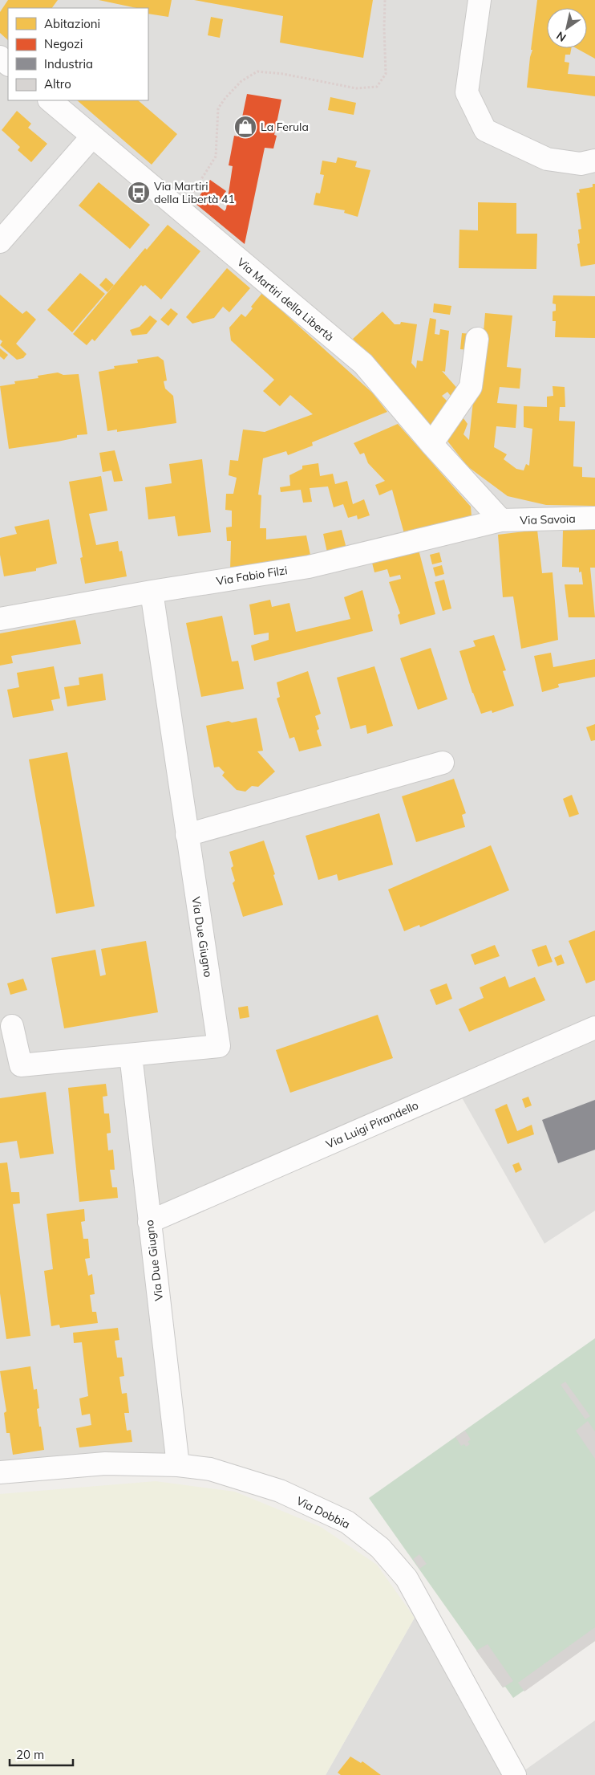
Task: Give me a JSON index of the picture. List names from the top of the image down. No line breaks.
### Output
{"streets":{"street":["Via Martiri della Libertà","Via Savoia","Via Fabio Filzi","Via Due Giugno","Via Luigi Pirandello","Via Dobbia"]},"crossings":[["Via Martiri della Libertà","Via Savoia"],["Via Martiri della Libertà","Via Fabio Filzi"],["Via Savoia","Via Fabio Filzi"],["Via Fabio Filzi","Via Due Giugno"],["Via Due Giugno","Via Luigi Pirandello"],["Via Due Giugno","Via Dobbia"]],"places":{"shop":["La Ferula"],"bus stop":["Via Martiri della Libertà 41"]},"legend":["Abitazioni","Negozi","Industria","Altro"],"scale_bar":"20 m","north":"bottom left"}
